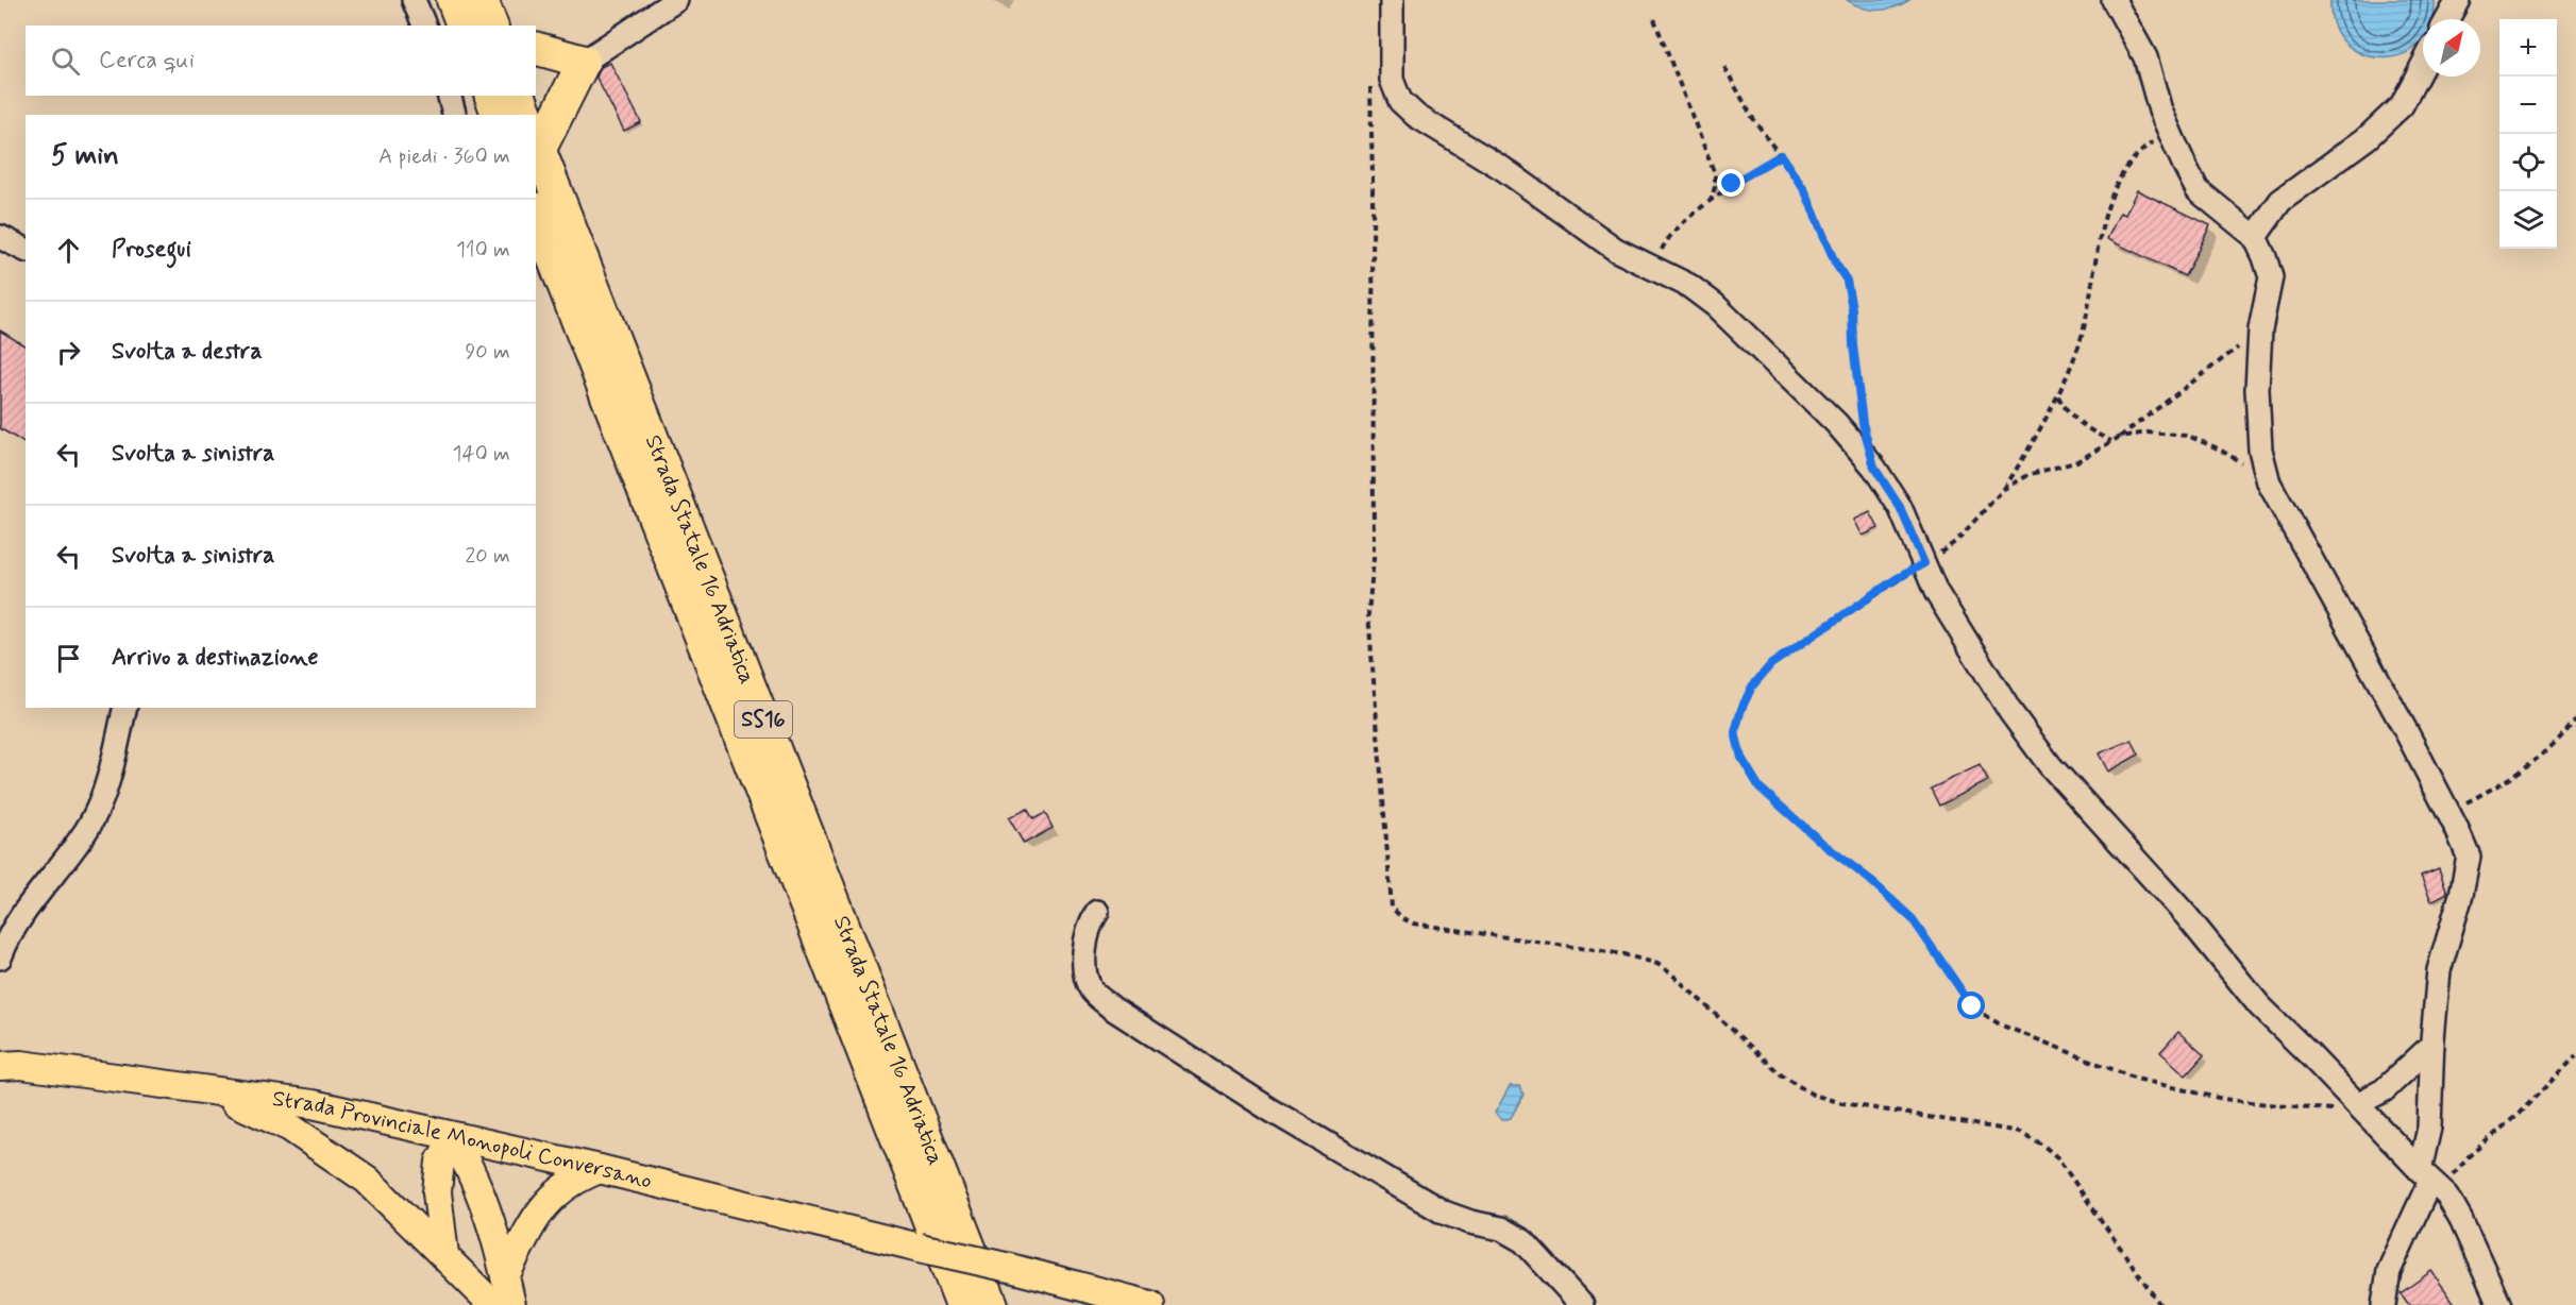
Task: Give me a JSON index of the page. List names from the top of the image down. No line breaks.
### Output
{"streets":{"highway":["Strada Statale 16 Adriatica","SS16"],"main road":["Strada Provinciale Monopoli Conversano"]},"north":"top right","page":{"map_buttons":["+","−"],"search":"Cerca qui","heading":["5 min","A piedi · 360 m"],"list":[["Prosegui","110 m"],["Svolta a destra","90 m"],["Svolta a sinistra","140 m"],["Svolta a sinistra","20 m"],"Arrivo a destinazione"]}}
